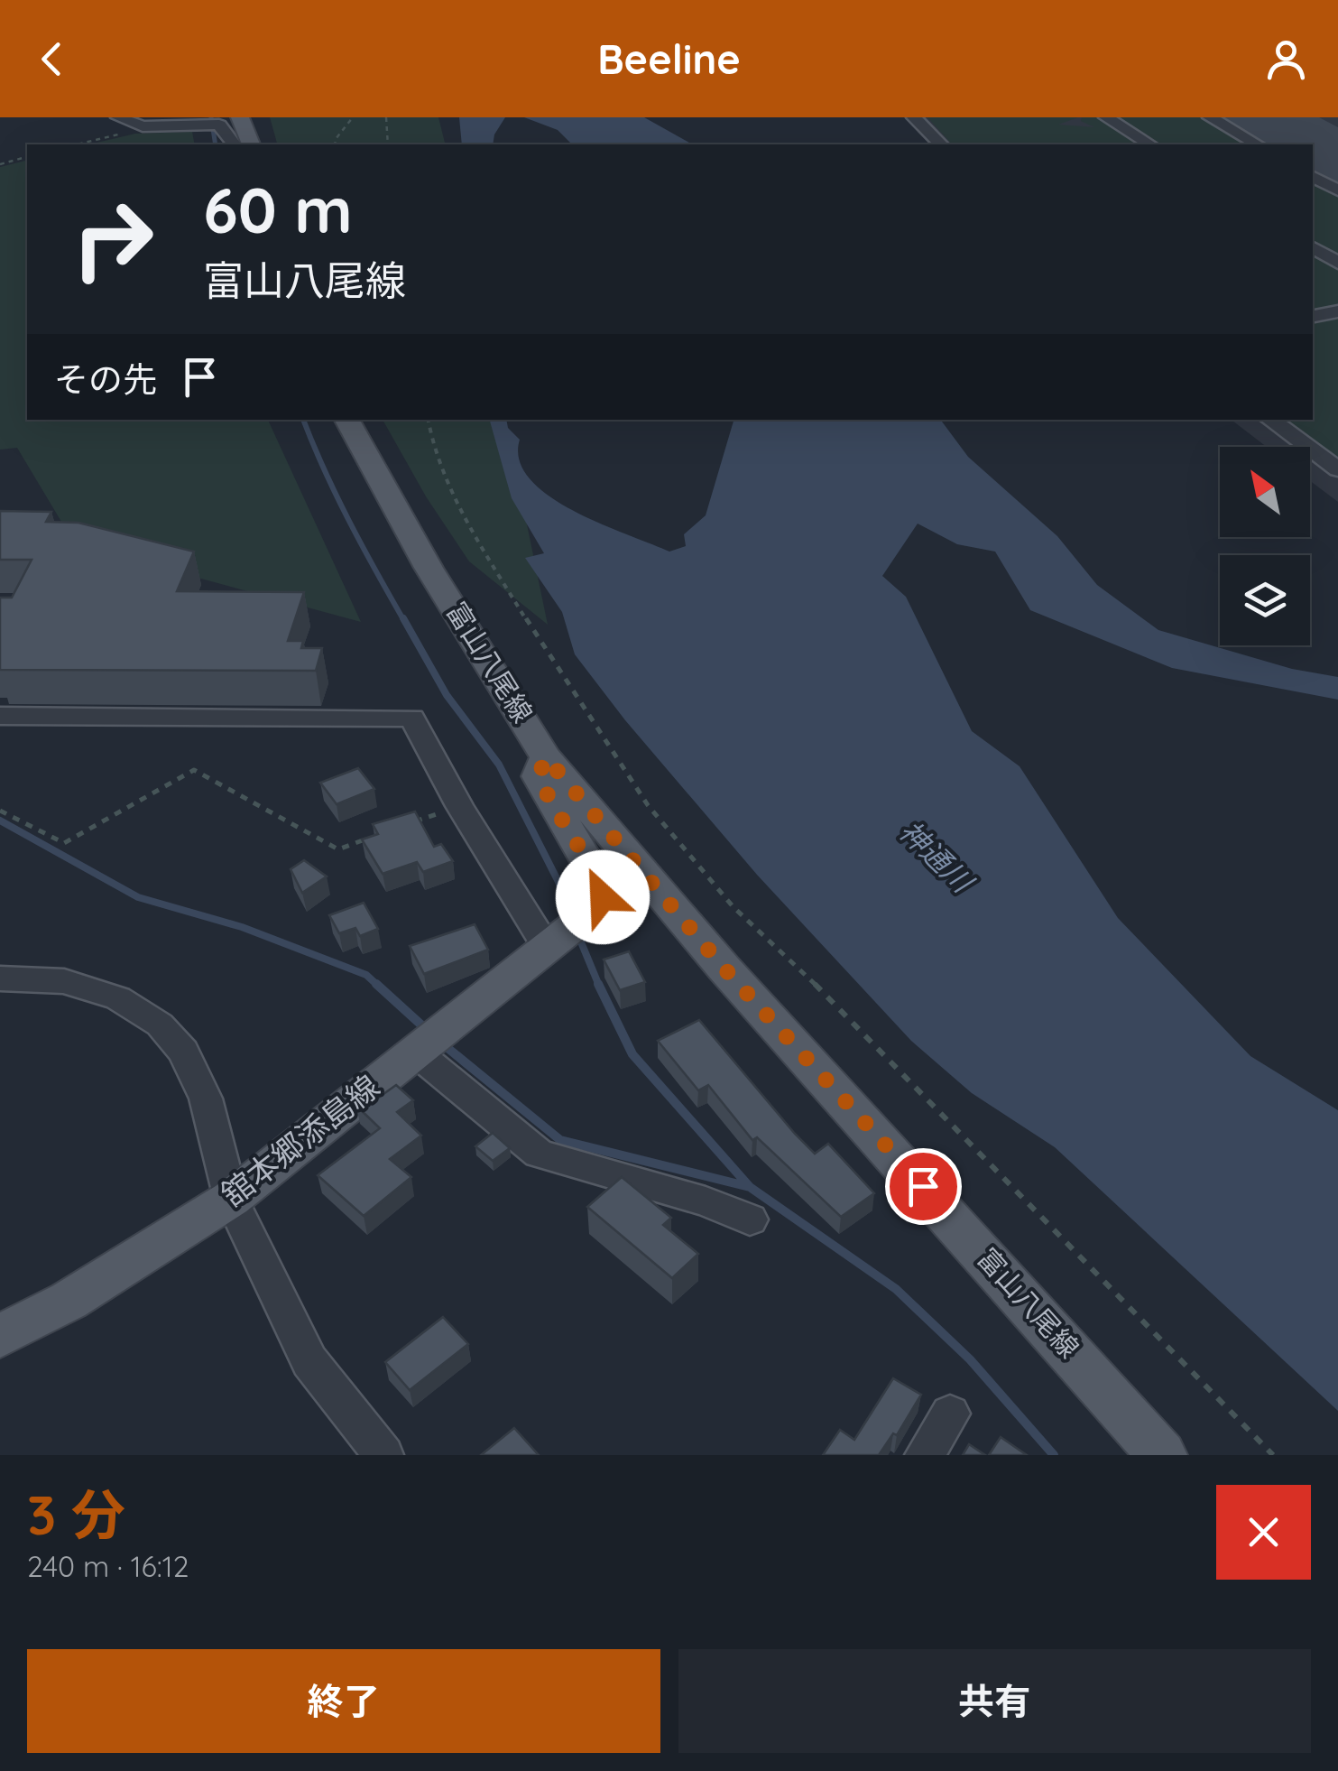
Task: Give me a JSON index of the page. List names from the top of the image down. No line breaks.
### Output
{"streets":{"main road":["富山八尾線","舘本郷添島線"]},"water":["神通川"],"north":"top left","page":{"header":"Beeline","turn":["60 m","富山八尾線"],"then":"その先","heading":["3 分","240 m · 16:12"],"buttons":["終了","共有"]}}
